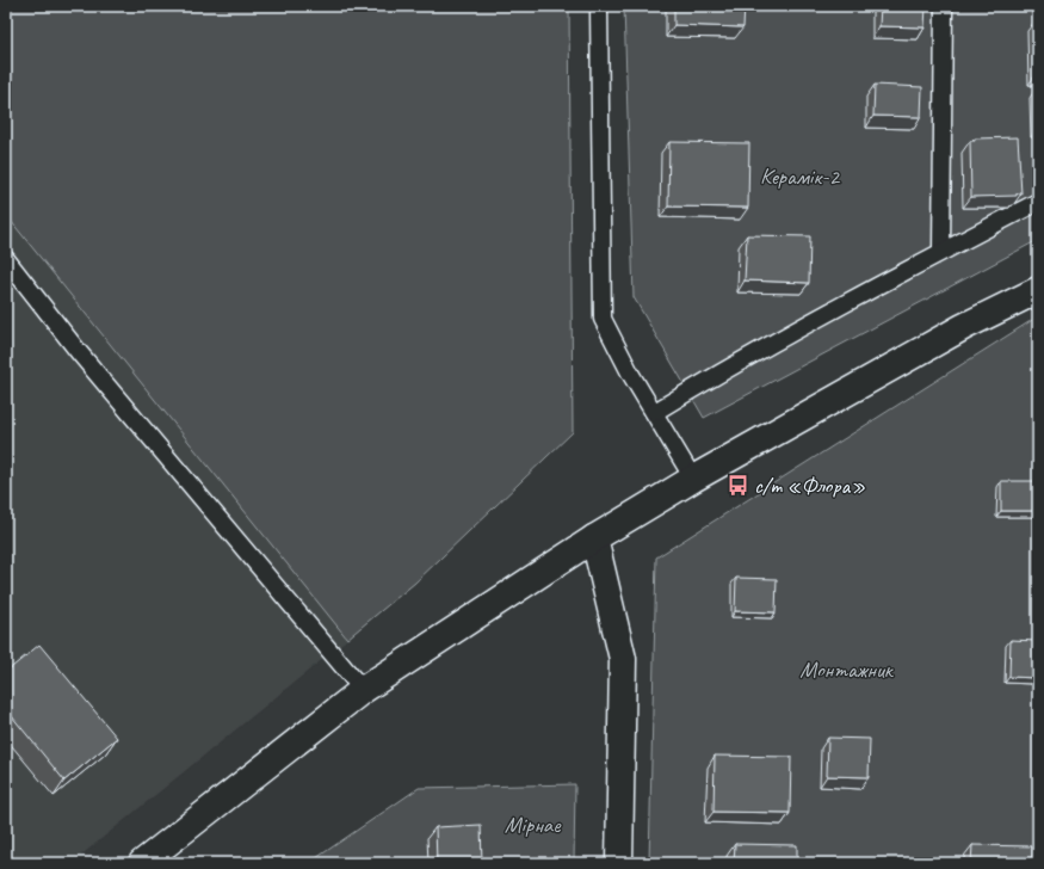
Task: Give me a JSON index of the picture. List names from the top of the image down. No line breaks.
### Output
{"parks":["Керамік-2","Монтажник","Мірнае"],"places":{"bus stop":["с/т «Флора»"]}}
